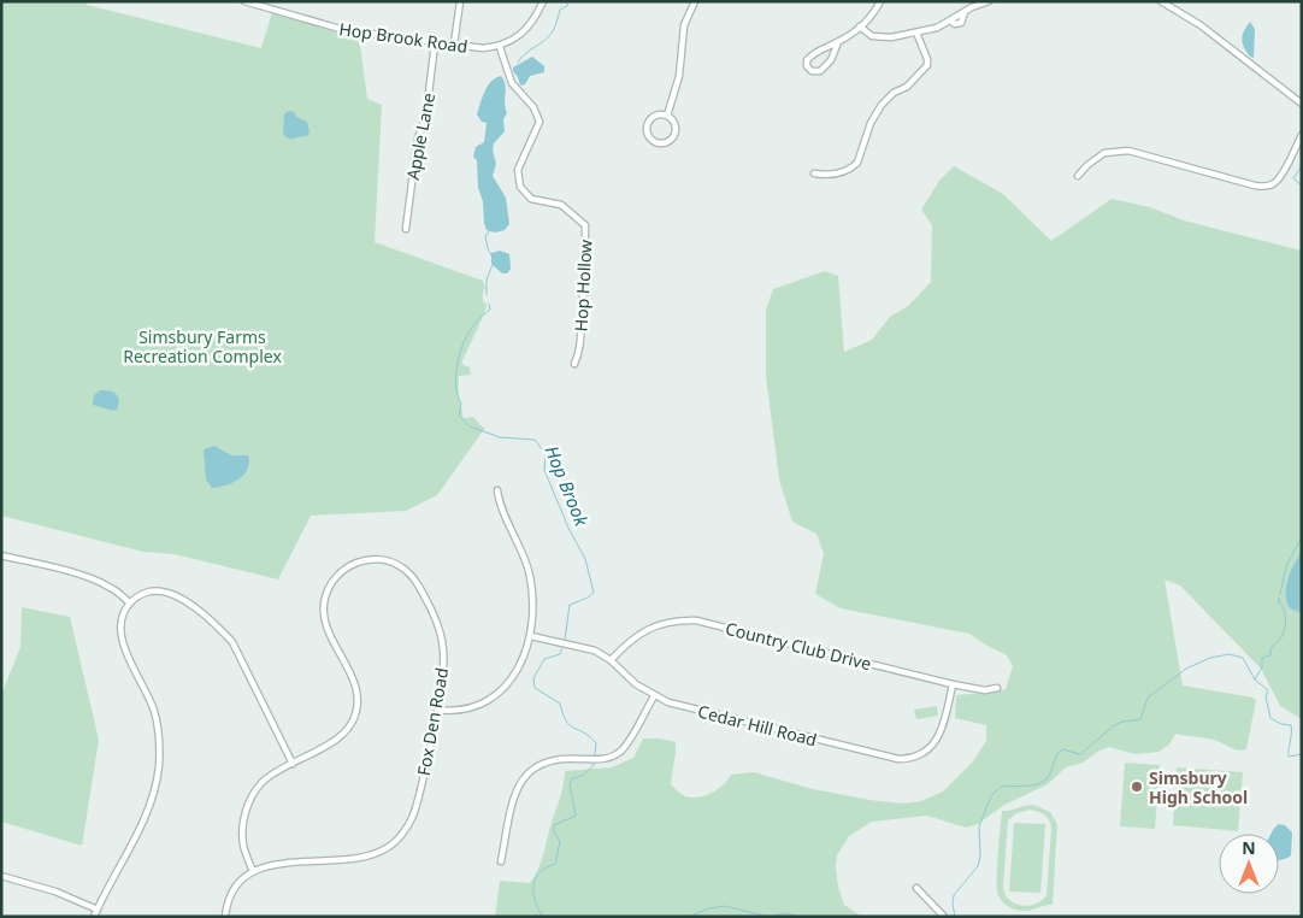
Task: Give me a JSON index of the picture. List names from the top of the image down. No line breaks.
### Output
{"streets":{"street":["Hop Brook Road","Apple Lane","Hop Hollow","Country Club Drive","Fox Den Road","Cedar Hill Road"]},"crossings":[["Hop Brook Road","Apple Lane"],["Hop Brook Road","Hop Hollow"],["Country Club Drive","Cedar Hill Road"]],"water":["Hop Brook"],"parks":["Simsbury Farms Recreation Complex"],"places":["Simsbury High School"],"north":"top"}
